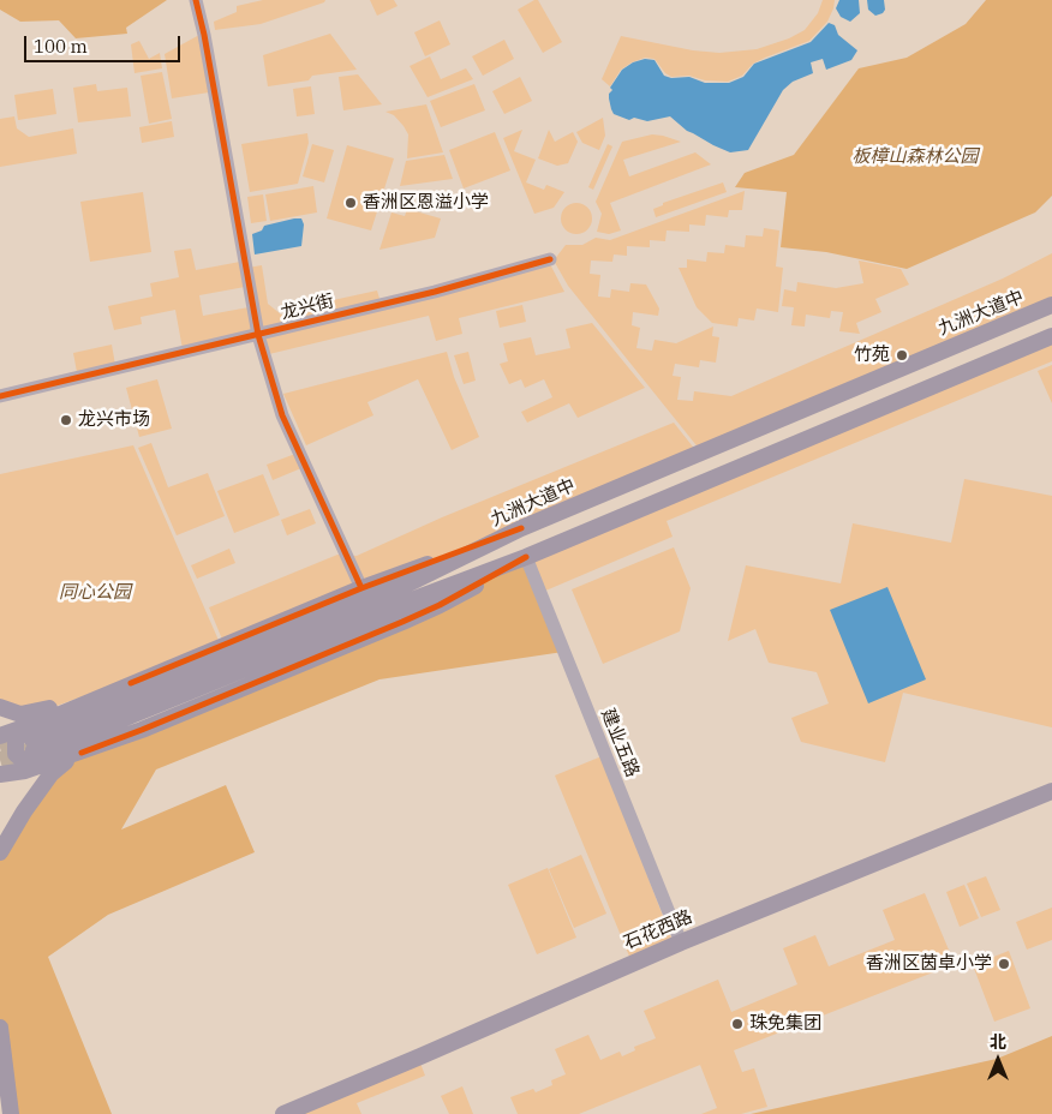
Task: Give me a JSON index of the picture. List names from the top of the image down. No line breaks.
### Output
{"streets":{"main road":["九洲大道中","石花西路"],"street":["龙兴街","建业五路"]},"crossings":[["建业五路","石花西路"]],"parks":["板樟山森林公园","同心公园"],"places":["香洲区恩溢小学","竹苑","龙兴市场","香洲区茵卓小学","珠免集团"],"scale_bar":"100 m","north":"top"}
